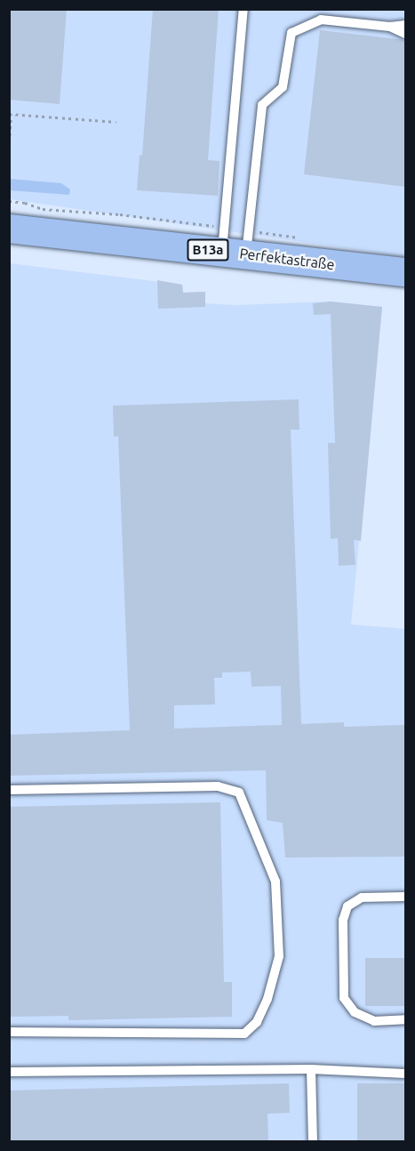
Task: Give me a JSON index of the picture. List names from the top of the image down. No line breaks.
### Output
{"streets":{"main road":["B13a","Perfektastraße"]}}
